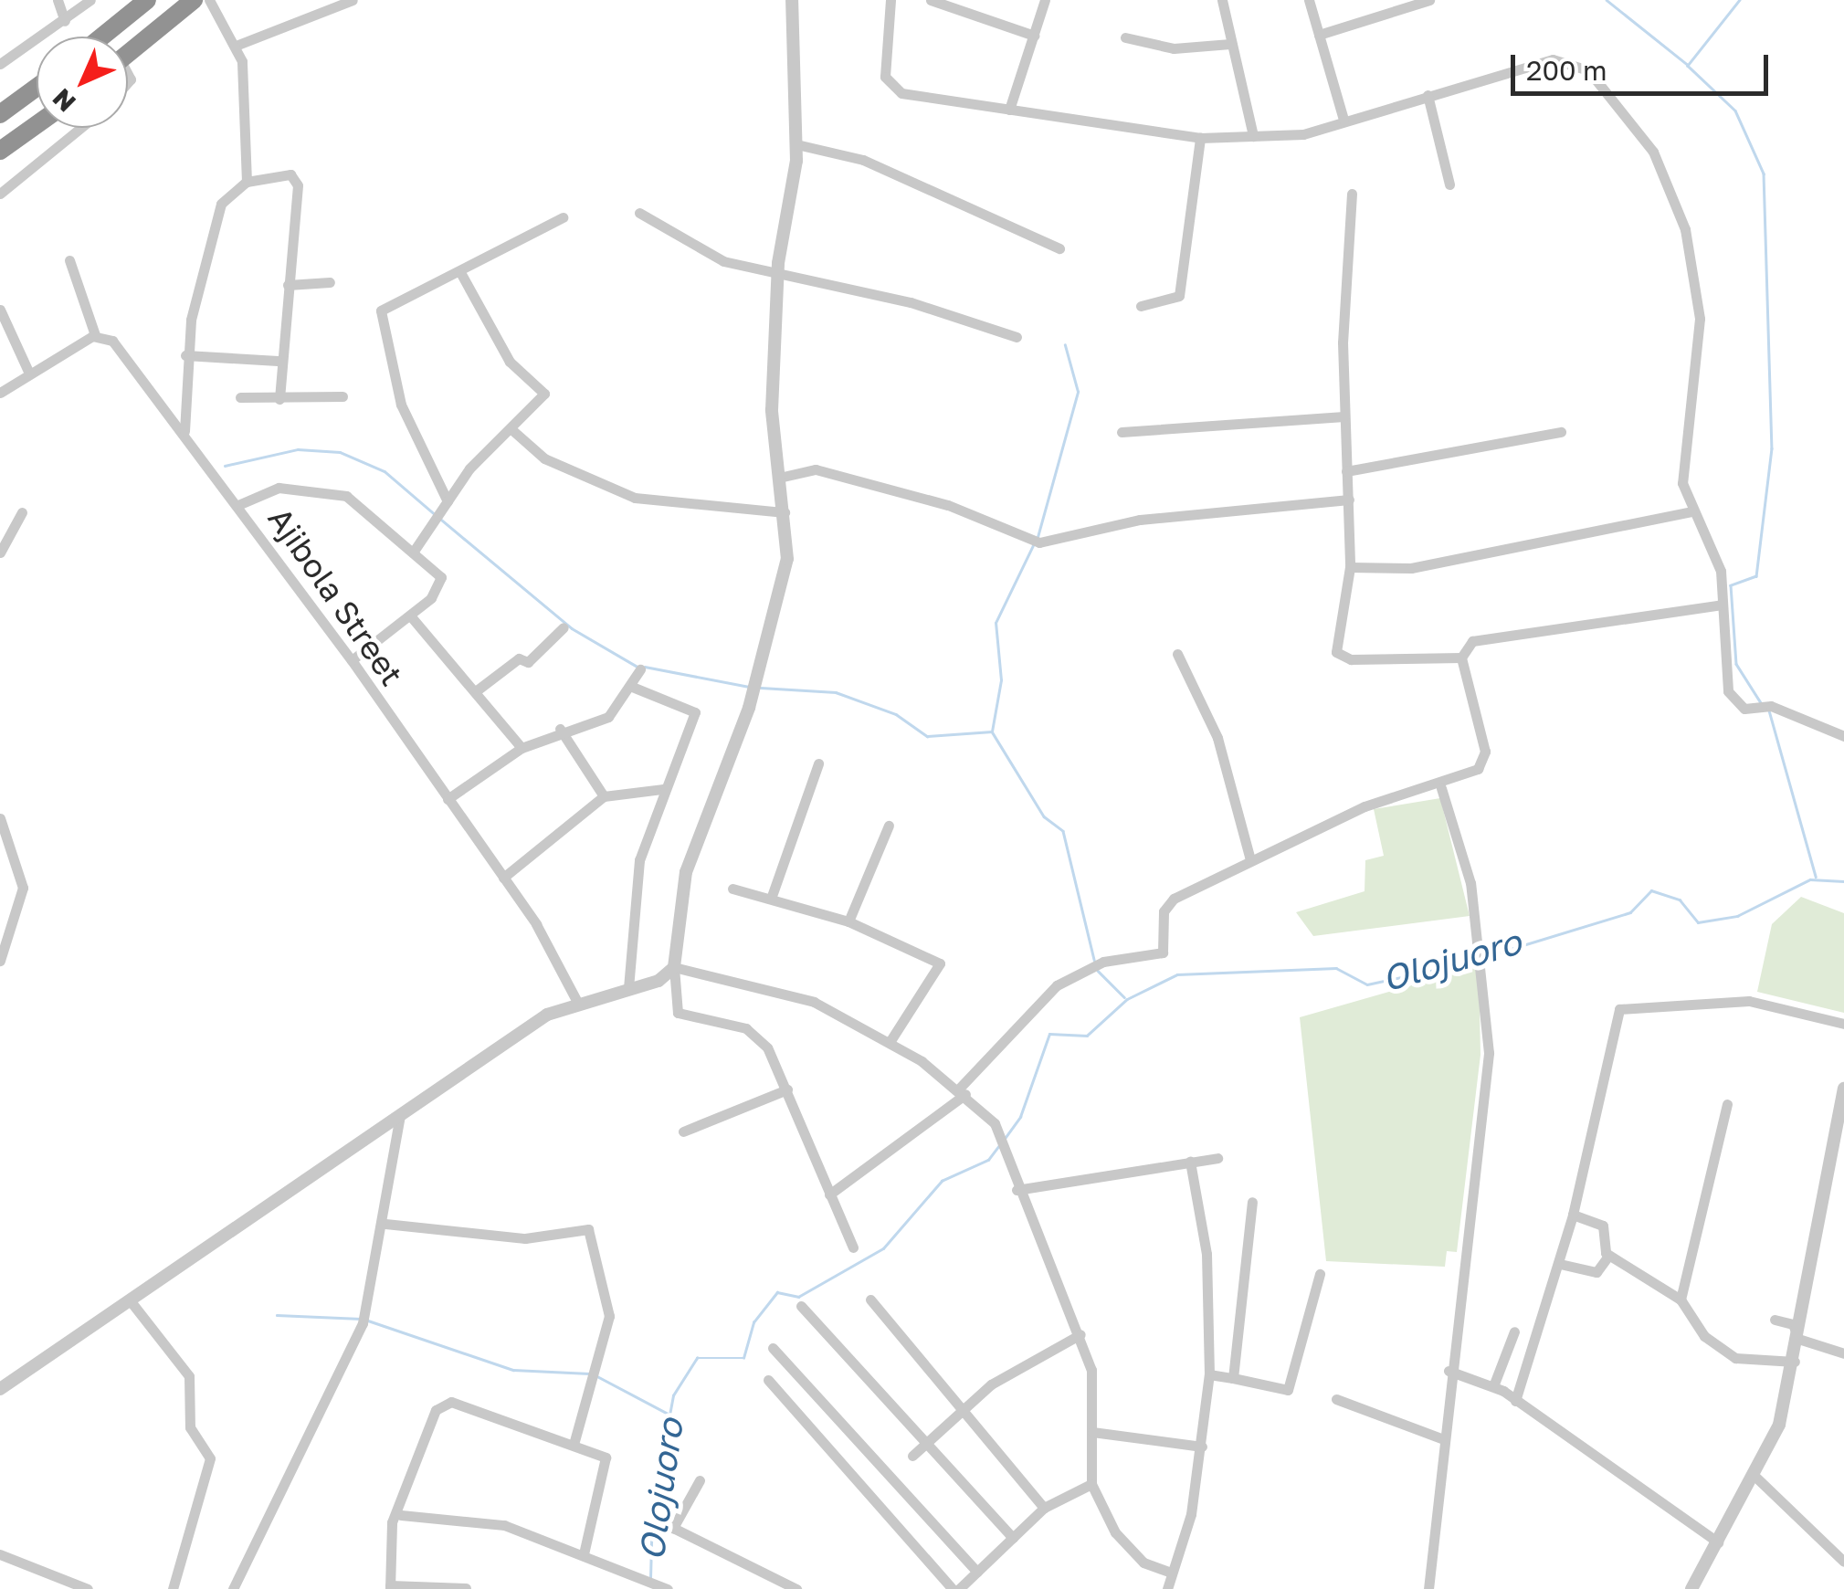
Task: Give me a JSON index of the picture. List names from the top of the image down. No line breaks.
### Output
{"streets":{"street":["Ajibola Street"]},"water":["Olojuoro"],"scale_bar":"200 m","north":"bottom left"}
